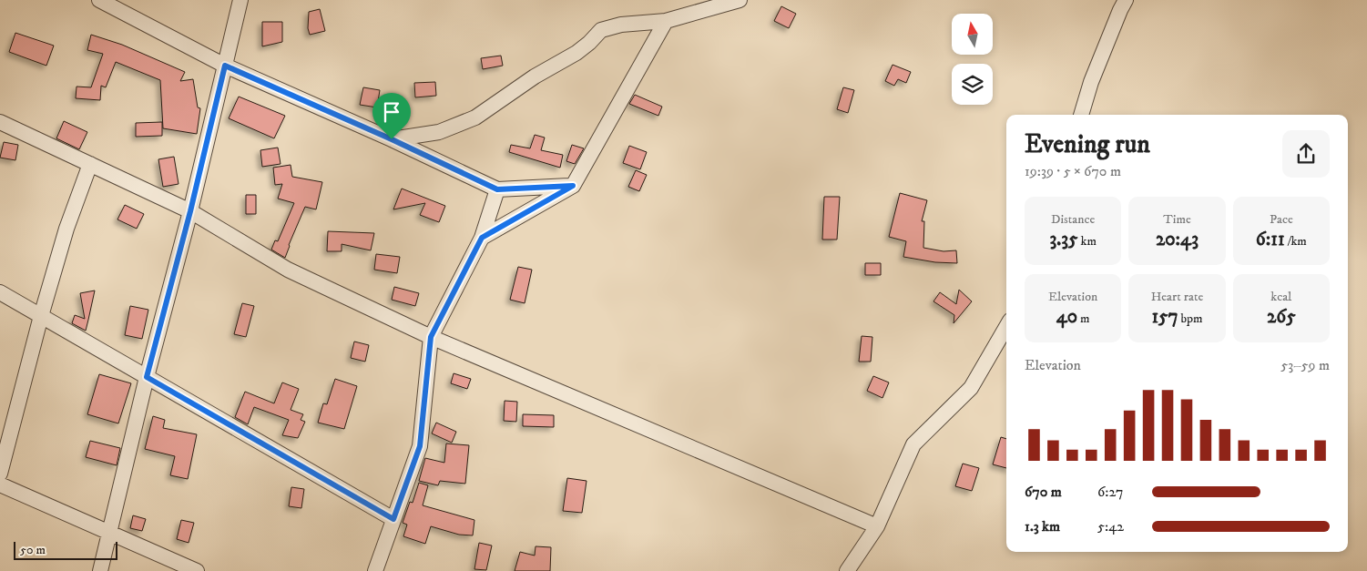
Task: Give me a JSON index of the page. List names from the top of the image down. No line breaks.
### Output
{"scale_bar":"50 m","north":"top","page":{"heading":["Evening run","19:39 · 5 × 670 m"],"stats":[["Distance","3.35 km"],["Time","20:43"],["Pace","6:11 /km"],["Elevation","40 m"],["Heart rate","157 bpm"],["kcal","265"]],"chart":["Elevation","53–59 m"],"list":[{"name":"670 m","note":"6:27"},{"name":"1.3 km","note":"5:42"}],"scale":"50 m"}}
